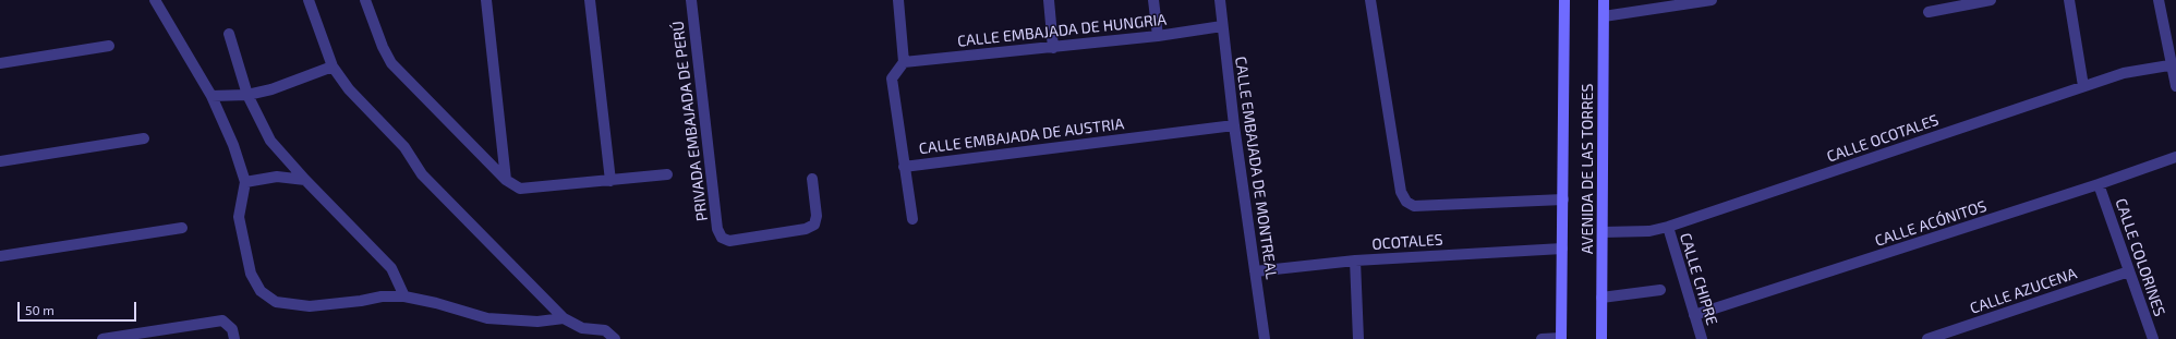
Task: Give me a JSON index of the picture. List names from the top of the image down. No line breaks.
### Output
{"streets":{"main road":["AVENIDA DE LAS TORRES"],"street":["CALLE EMBAJADA DE HUNGRIA","PRIVADA EMBAJADA DE PERÚ","CALLE EMBAJADA DE AUSTRIA","CALLE OCOTALES","CALLE EMBAJADA DE MONTREAL","CALLE ACÓNITOS","OCOTALES","CALLE COLORINES","CALLE CHIPRE","CALLE AZUCENA"]},"crossings":[["CALLE EMBAJADA DE HUNGRIA","CALLE EMBAJADA DE AUSTRIA"],["CALLE EMBAJADA DE HUNGRIA","CALLE EMBAJADA DE MONTREAL"],["CALLE EMBAJADA DE AUSTRIA","CALLE EMBAJADA DE MONTREAL"],["CALLE OCOTALES","AVENIDA DE LAS TORRES"],["CALLE OCOTALES","CALLE CHIPRE"],["CALLE EMBAJADA DE MONTREAL","OCOTALES"],["CALLE ACÓNITOS","CALLE COLORINES"],["CALLE ACÓNITOS","CALLE CHIPRE"],["CALLE COLORINES","CALLE AZUCENA"]],"scale_bar":"50 m"}
